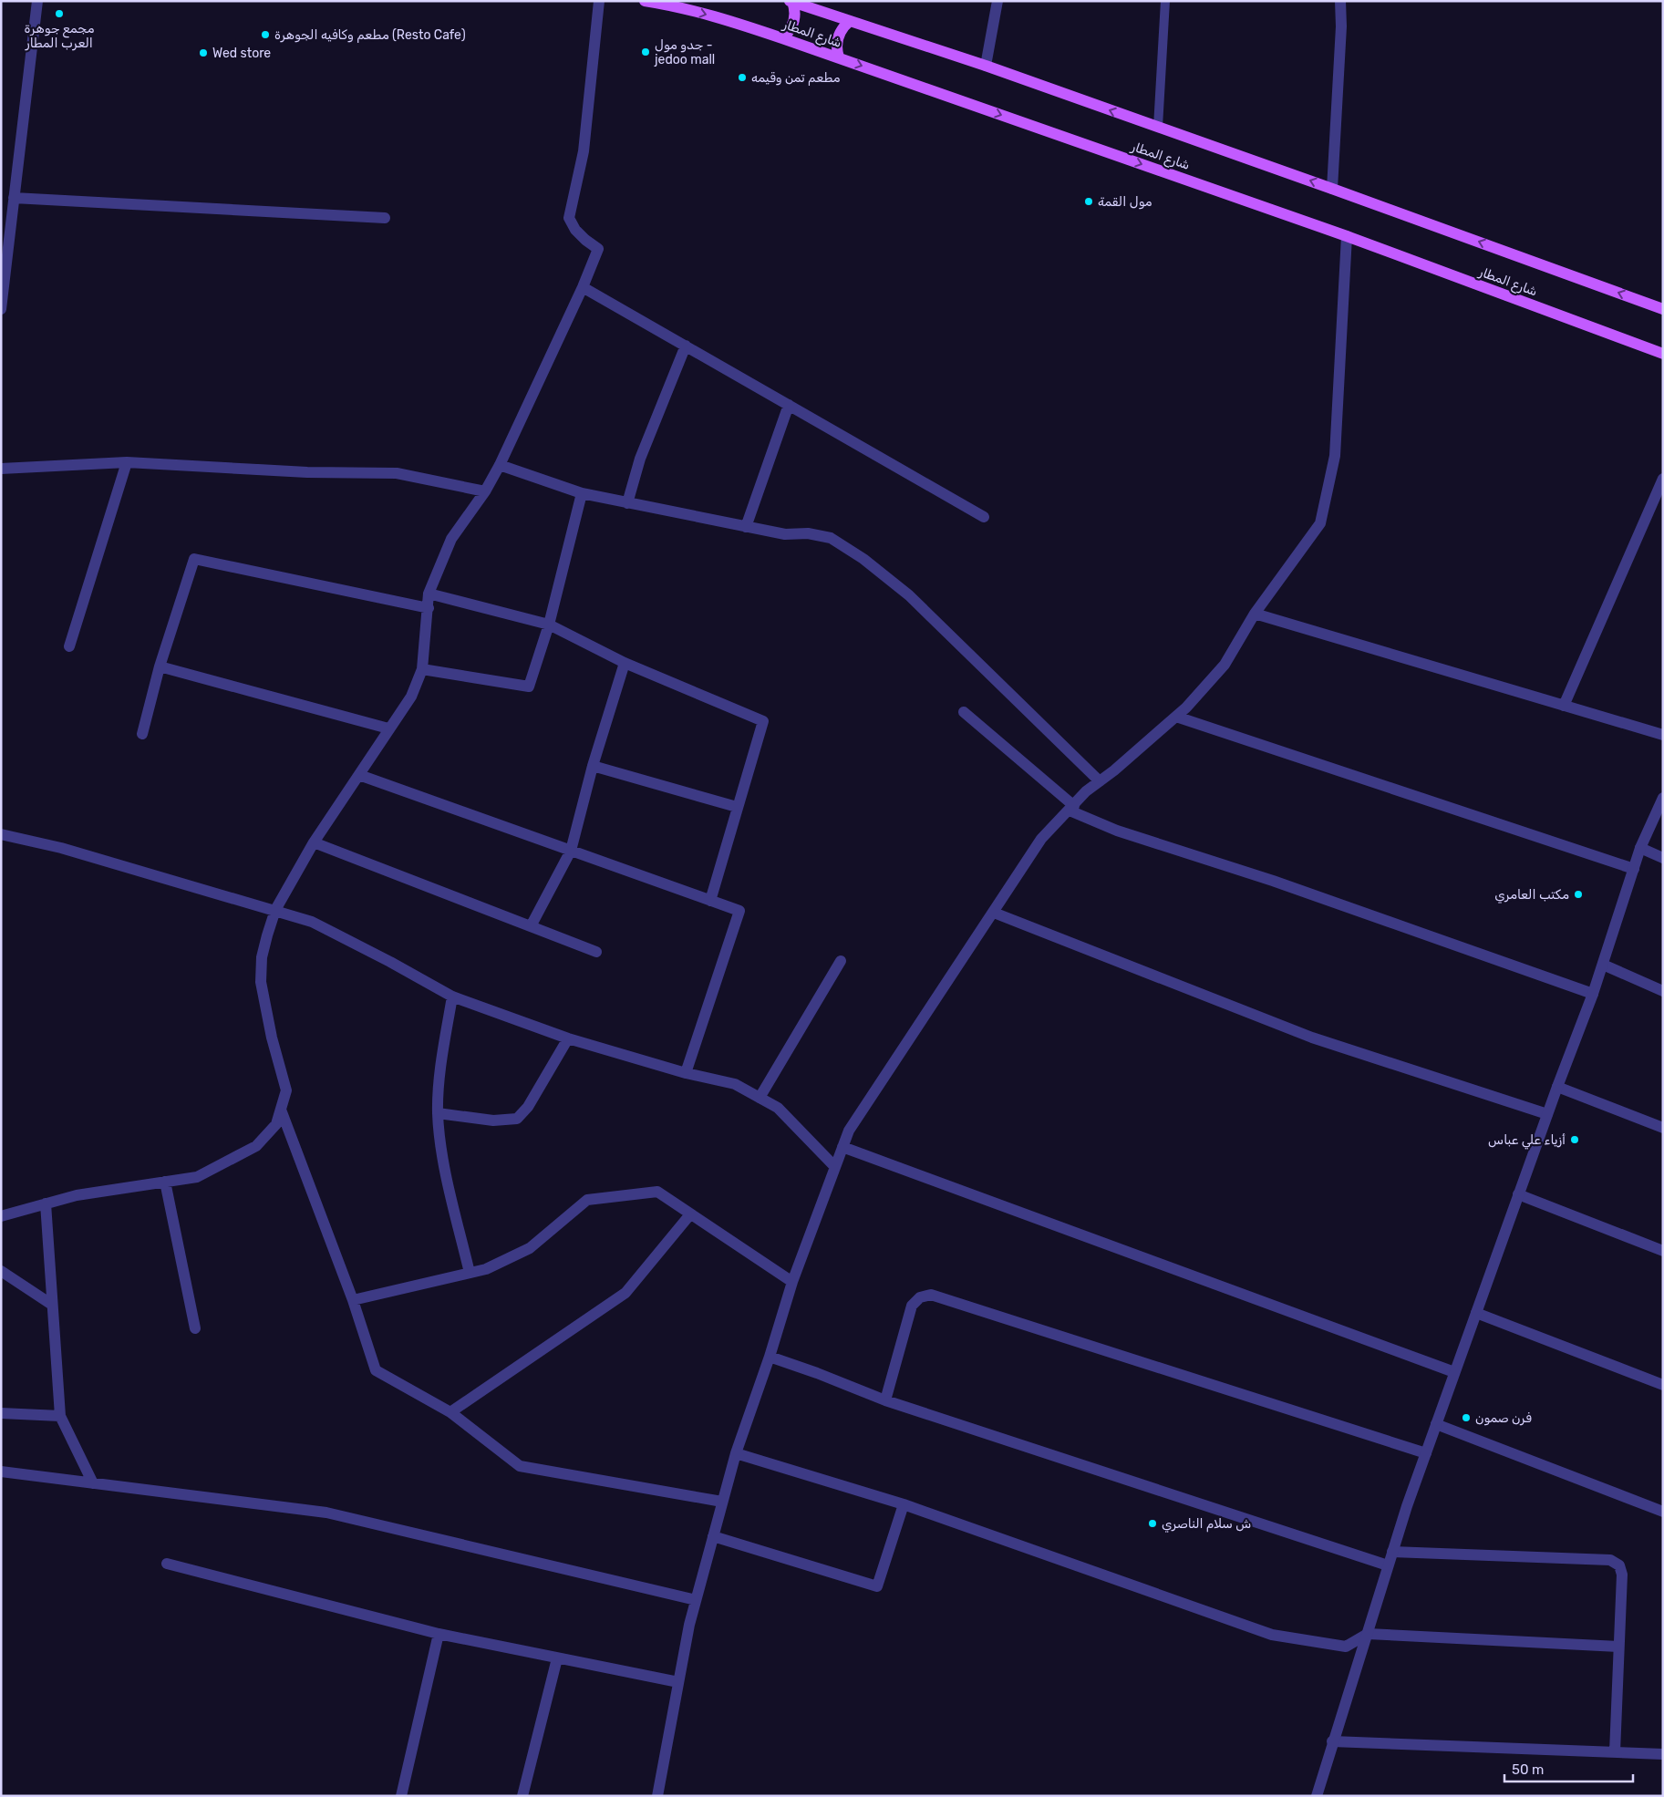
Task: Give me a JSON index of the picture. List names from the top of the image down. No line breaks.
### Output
{"streets":{"main road":["شارع المطار"]},"places":["مجمع جوهرة العرب المطار","مطعم وكافيه الجوهرة (Resto Cafe)","جدو مول - jedoo mall","Wed store","مطعم تمن وقيمه","مول القمة","مكتب العامري","أزياء علي عباس","فرن صمون","ش سلام الناصري"],"scale_bar":"50 m"}
